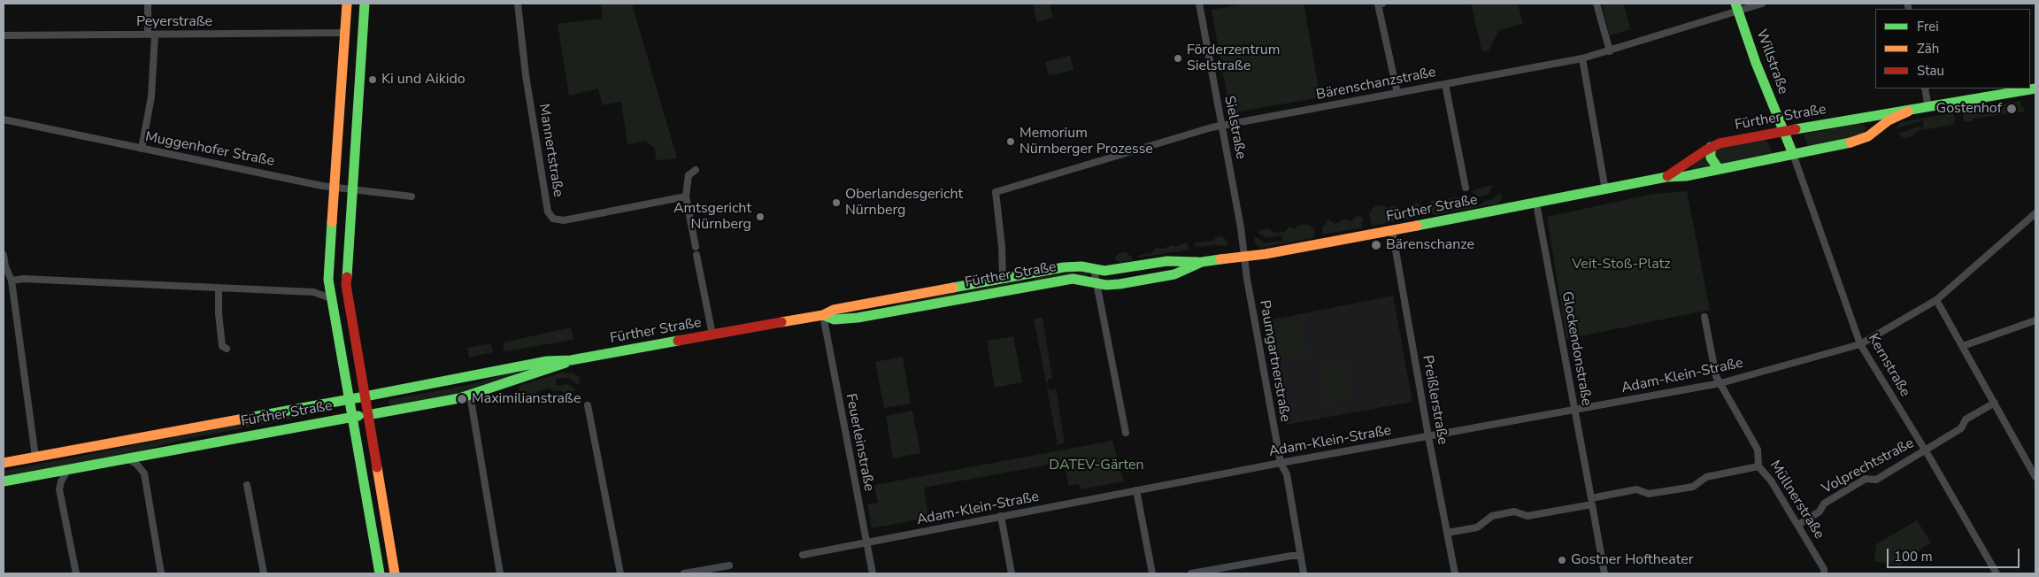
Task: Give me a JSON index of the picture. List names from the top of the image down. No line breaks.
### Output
{"streets":{"main road":["Willstraße","Fürther Straße"],"street":["Peyerstraße","Bärenschanzstraße","Sielstraße","Muggenhofer Straße","Mannertstraße","Glockendonstraße","Paumgartnerstraße","Kernstraße","Adam-Klein-Straße","Preißlerstraße","Feuerleinstraße","Volprechtstraße","Müllnerstraße"]},"crossings":[["Willstraße","Bärenschanzstraße"],["Willstraße","Fürther Straße"],["Willstraße","Kernstraße"],["Bärenschanzstraße","Fürther Straße"],["Bärenschanzstraße","Sielstraße"],["Fürther Straße","Sielstraße"],["Fürther Straße","Glockendonstraße"],["Fürther Straße","Paumgartnerstraße"],["Fürther Straße","Kernstraße"],["Fürther Straße","Preißlerstraße"],["Fürther Straße","Feuerleinstraße"],["Sielstraße","Paumgartnerstraße"],["Glockendonstraße","Adam-Klein-Straße"],["Paumgartnerstraße","Adam-Klein-Straße"],["Kernstraße","Adam-Klein-Straße"],["Kernstraße","Volprechtstraße"],["Adam-Klein-Straße","Preißlerstraße"],["Adam-Klein-Straße","Feuerleinstraße"],["Adam-Klein-Straße","Müllnerstraße"],["Volprechtstraße","Müllnerstraße"]],"parks":["Veit-Stoß-Platz","DATEV-Gärten"],"places":["Förderzentrum Sielstraße","Ki und Aikido","Gostenhof","Memorium Nürnberger Prozesse","Oberlandesgericht Nürnberg","Amtsgericht Nürnberg","Bärenschanze","Maximilianstraße","Gostner Hoftheater"],"legend":["Frei","Zäh","Stau"],"scale_bar":"100 m"}
